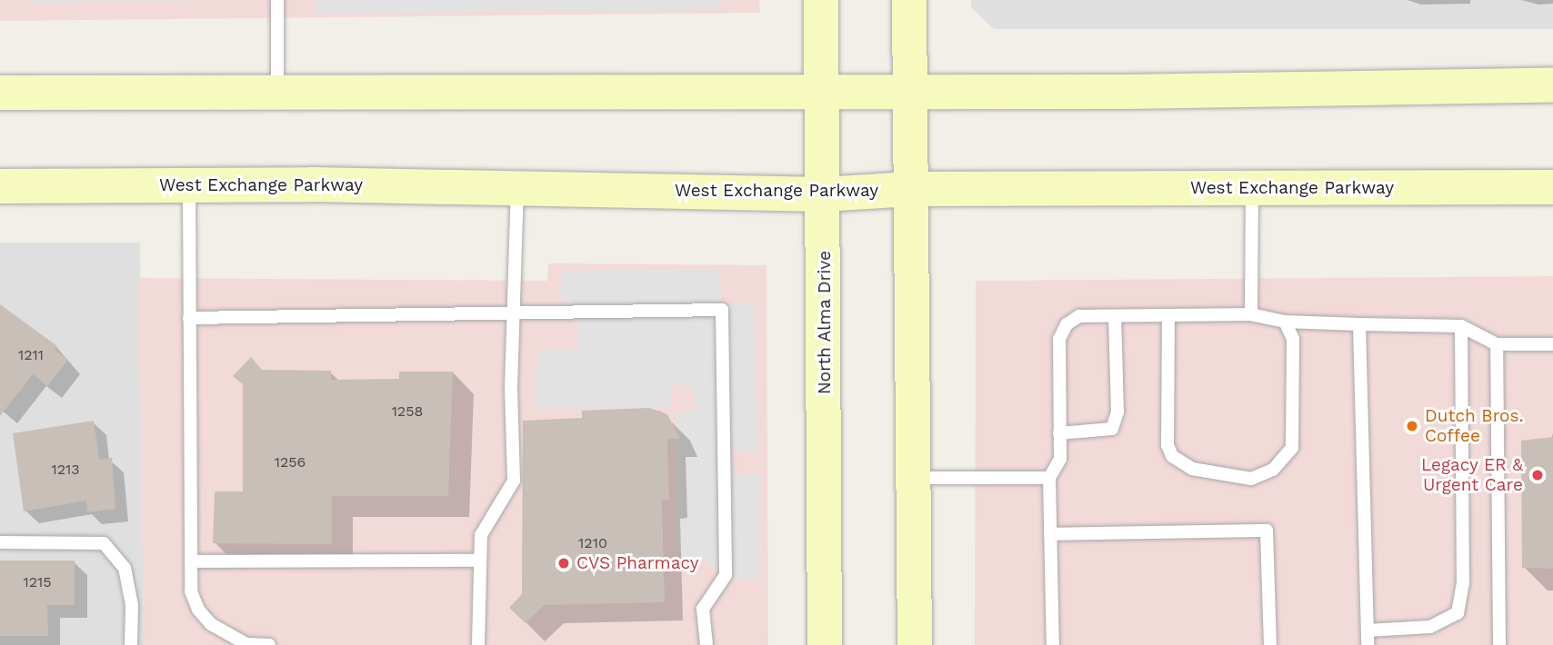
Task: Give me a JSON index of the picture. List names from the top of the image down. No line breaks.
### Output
{"streets":{"main road":["West Exchange Parkway","North Alma Drive"]},"crossings":[["West Exchange Parkway","North Alma Drive"]],"places":["Dutch Bros. Coffee","Legacy ER & Urgent Care","CVS Pharmacy"],"house_numbers":["1211","1258","1256","1213","1210","1215"]}
